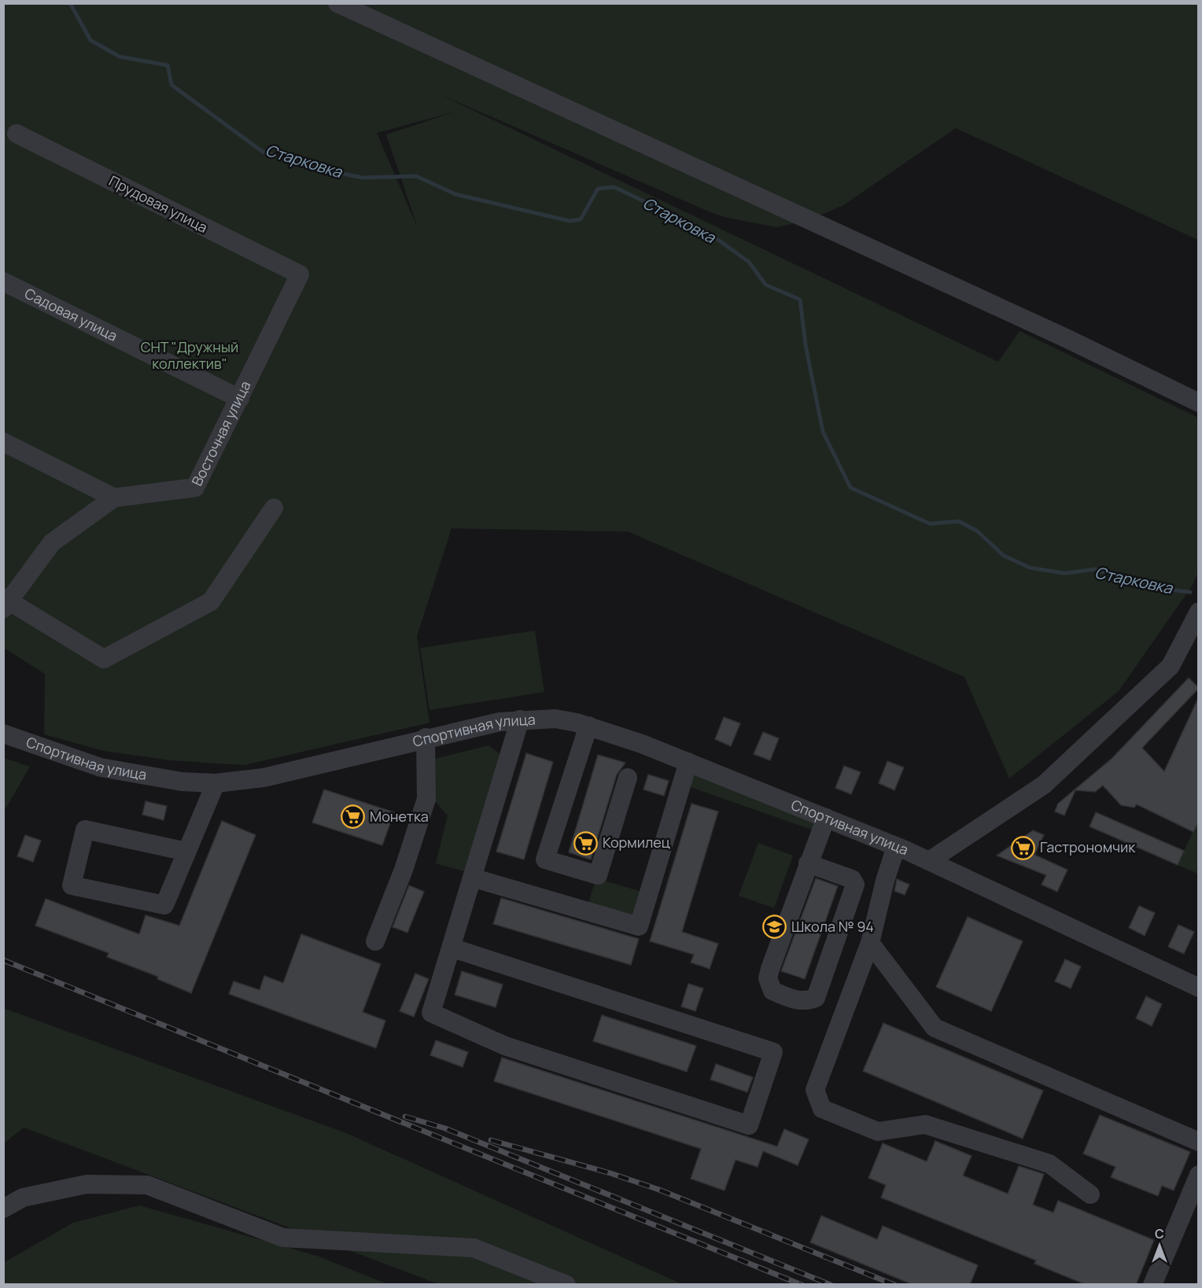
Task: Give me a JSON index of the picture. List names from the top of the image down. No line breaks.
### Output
{"streets":{"street":["Прудовая улица","Садовая улица","Восточная улица","Спортивная улица"]},"crossings":[["Прудовая улица","Восточная улица"],["Садовая улица","Восточная улица"]],"water":["Старковка"],"parks":["СНТ \"Дружный коллектив\""],"places":{"supermarket":["Монетка","Кормилец","Гастрономчик"],"school or university":["Школа № 94"]},"north":"top"}
